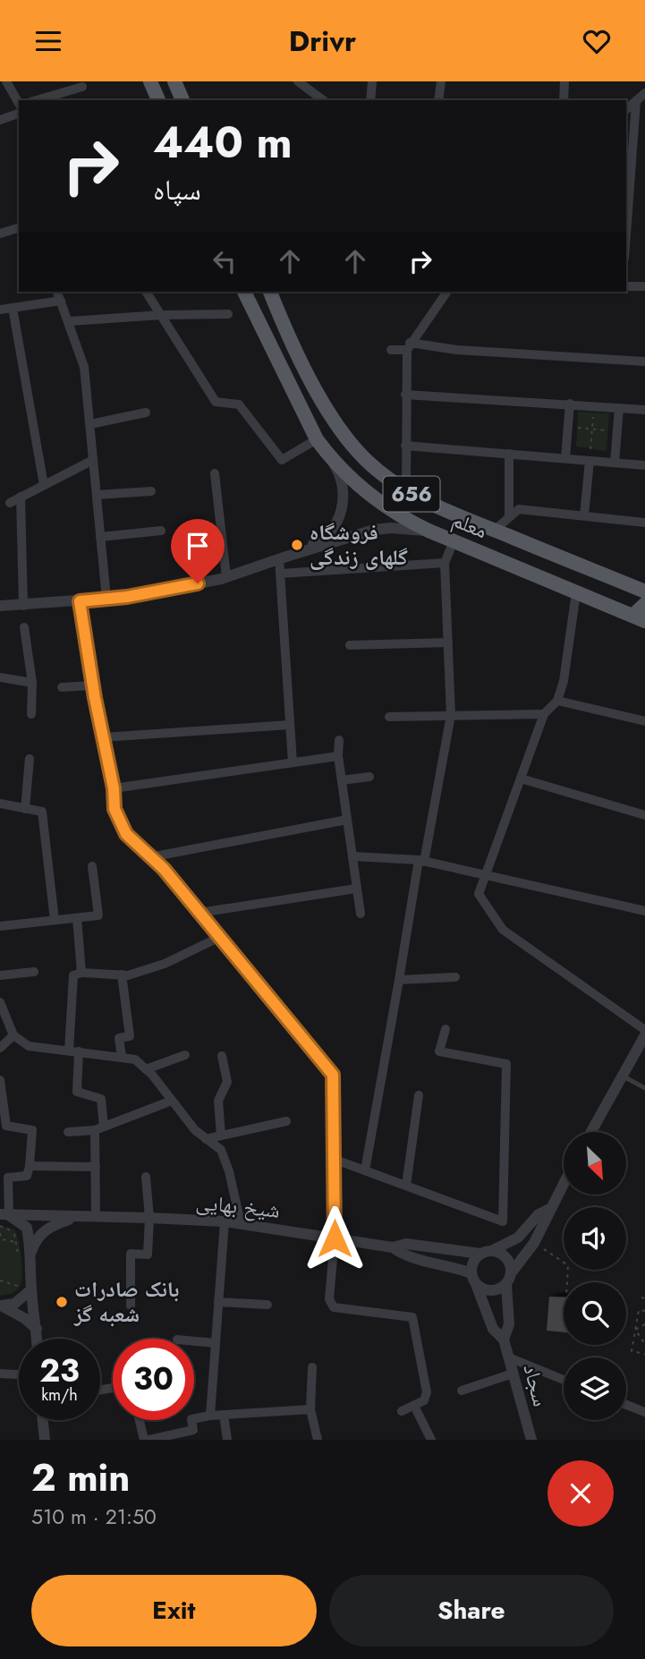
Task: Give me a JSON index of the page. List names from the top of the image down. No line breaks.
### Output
{"streets":{"main road":["656","معلم"],"street":["شیخ بهایی","سجاد"]},"crossings":[["شیخ بهایی","سجاد"]],"places":["فروشگاه گلهای زندگی","بانک صادرات شعبه گز"],"north":"bottom right","page":{"header":"Drivr","turn":["440 m","سپاه"],"speed":"23 km/h","limit":"30","heading":["2 min","510 m · 21:50"],"buttons":["Exit","Share"]}}
